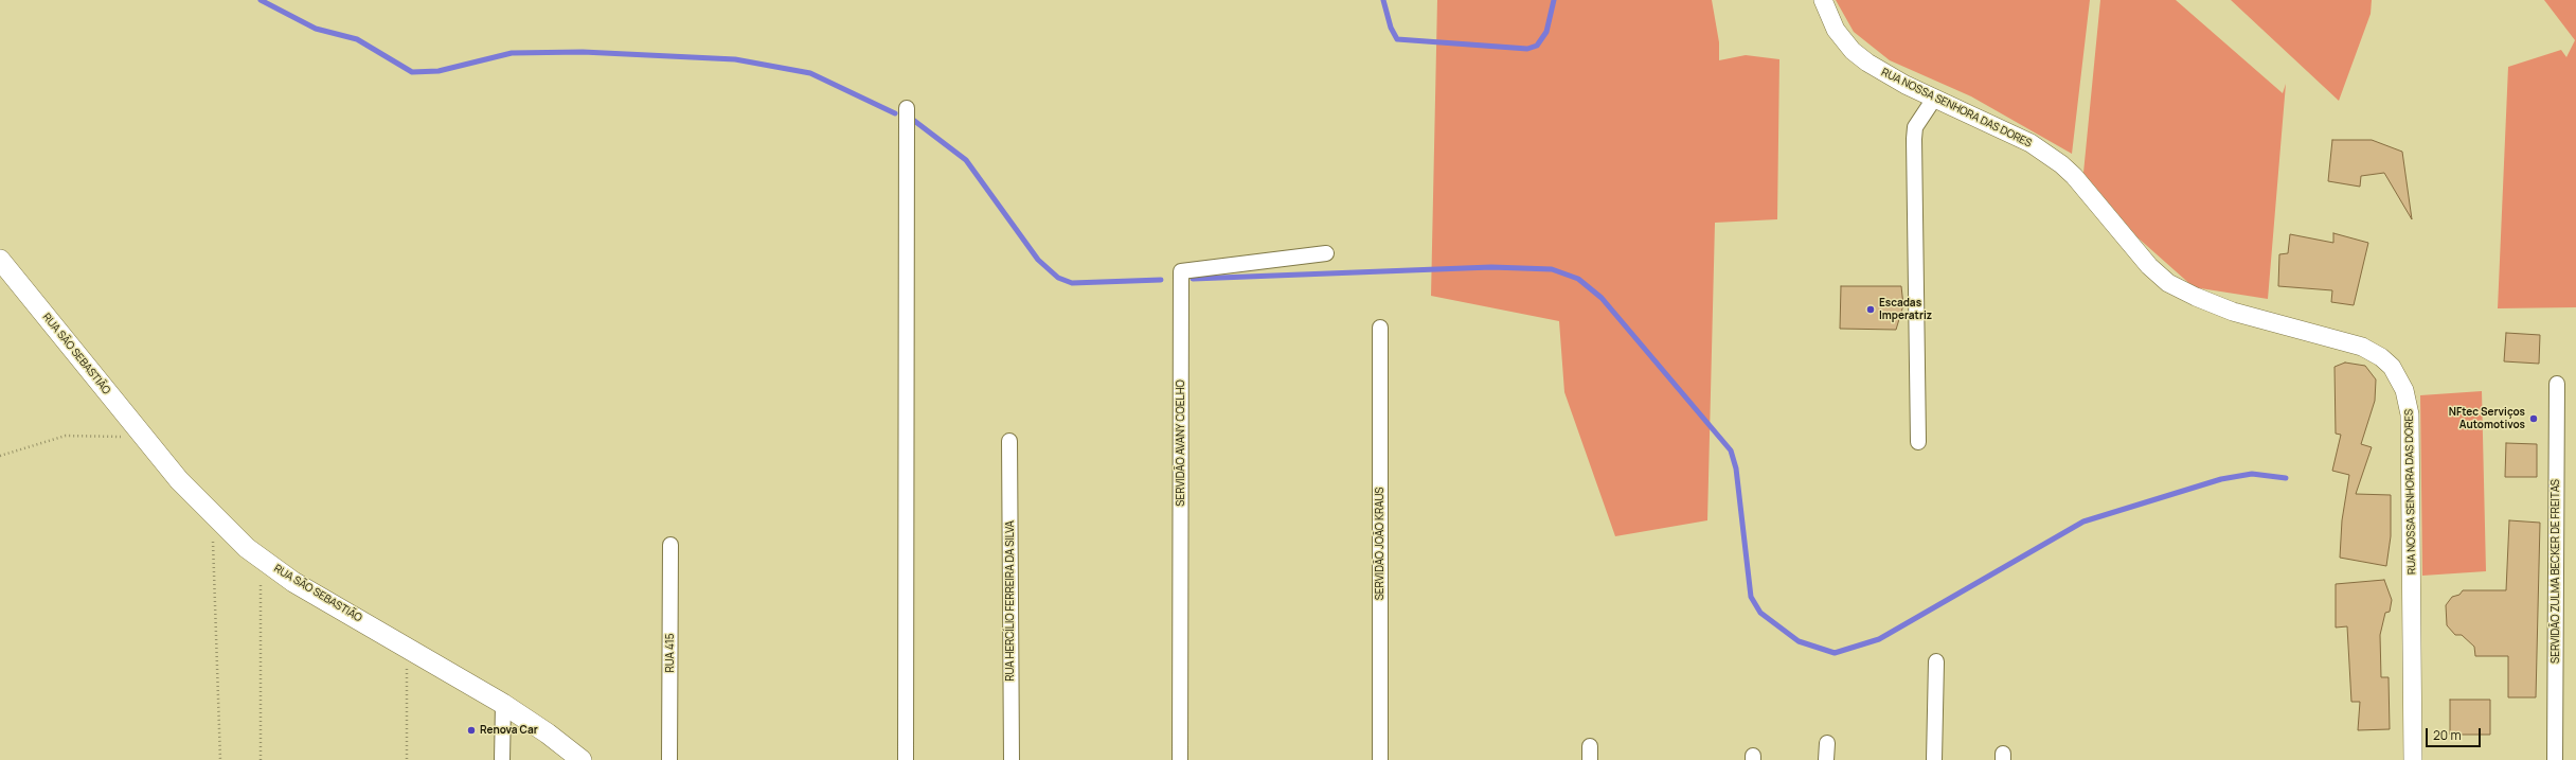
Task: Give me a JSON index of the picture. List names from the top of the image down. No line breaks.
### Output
{"streets":{"main road":["RUA SÃO SEBASTIÃO"],"street":["RUA NOSSA SENHORA DAS DORES","SERVIDÃO AVANY COELHO","SERVIDÃO JOÃO KRAUS","SERVIDÃO ZULMA BECKER DE FREITAS","RUA HERCÍLIO FERREIRA DA SILVA","RUA 415"]},"places":["Escadas Imperatriz","NFtec Serviços Automotivos","Renova Car"],"scale_bar":"20 m"}
